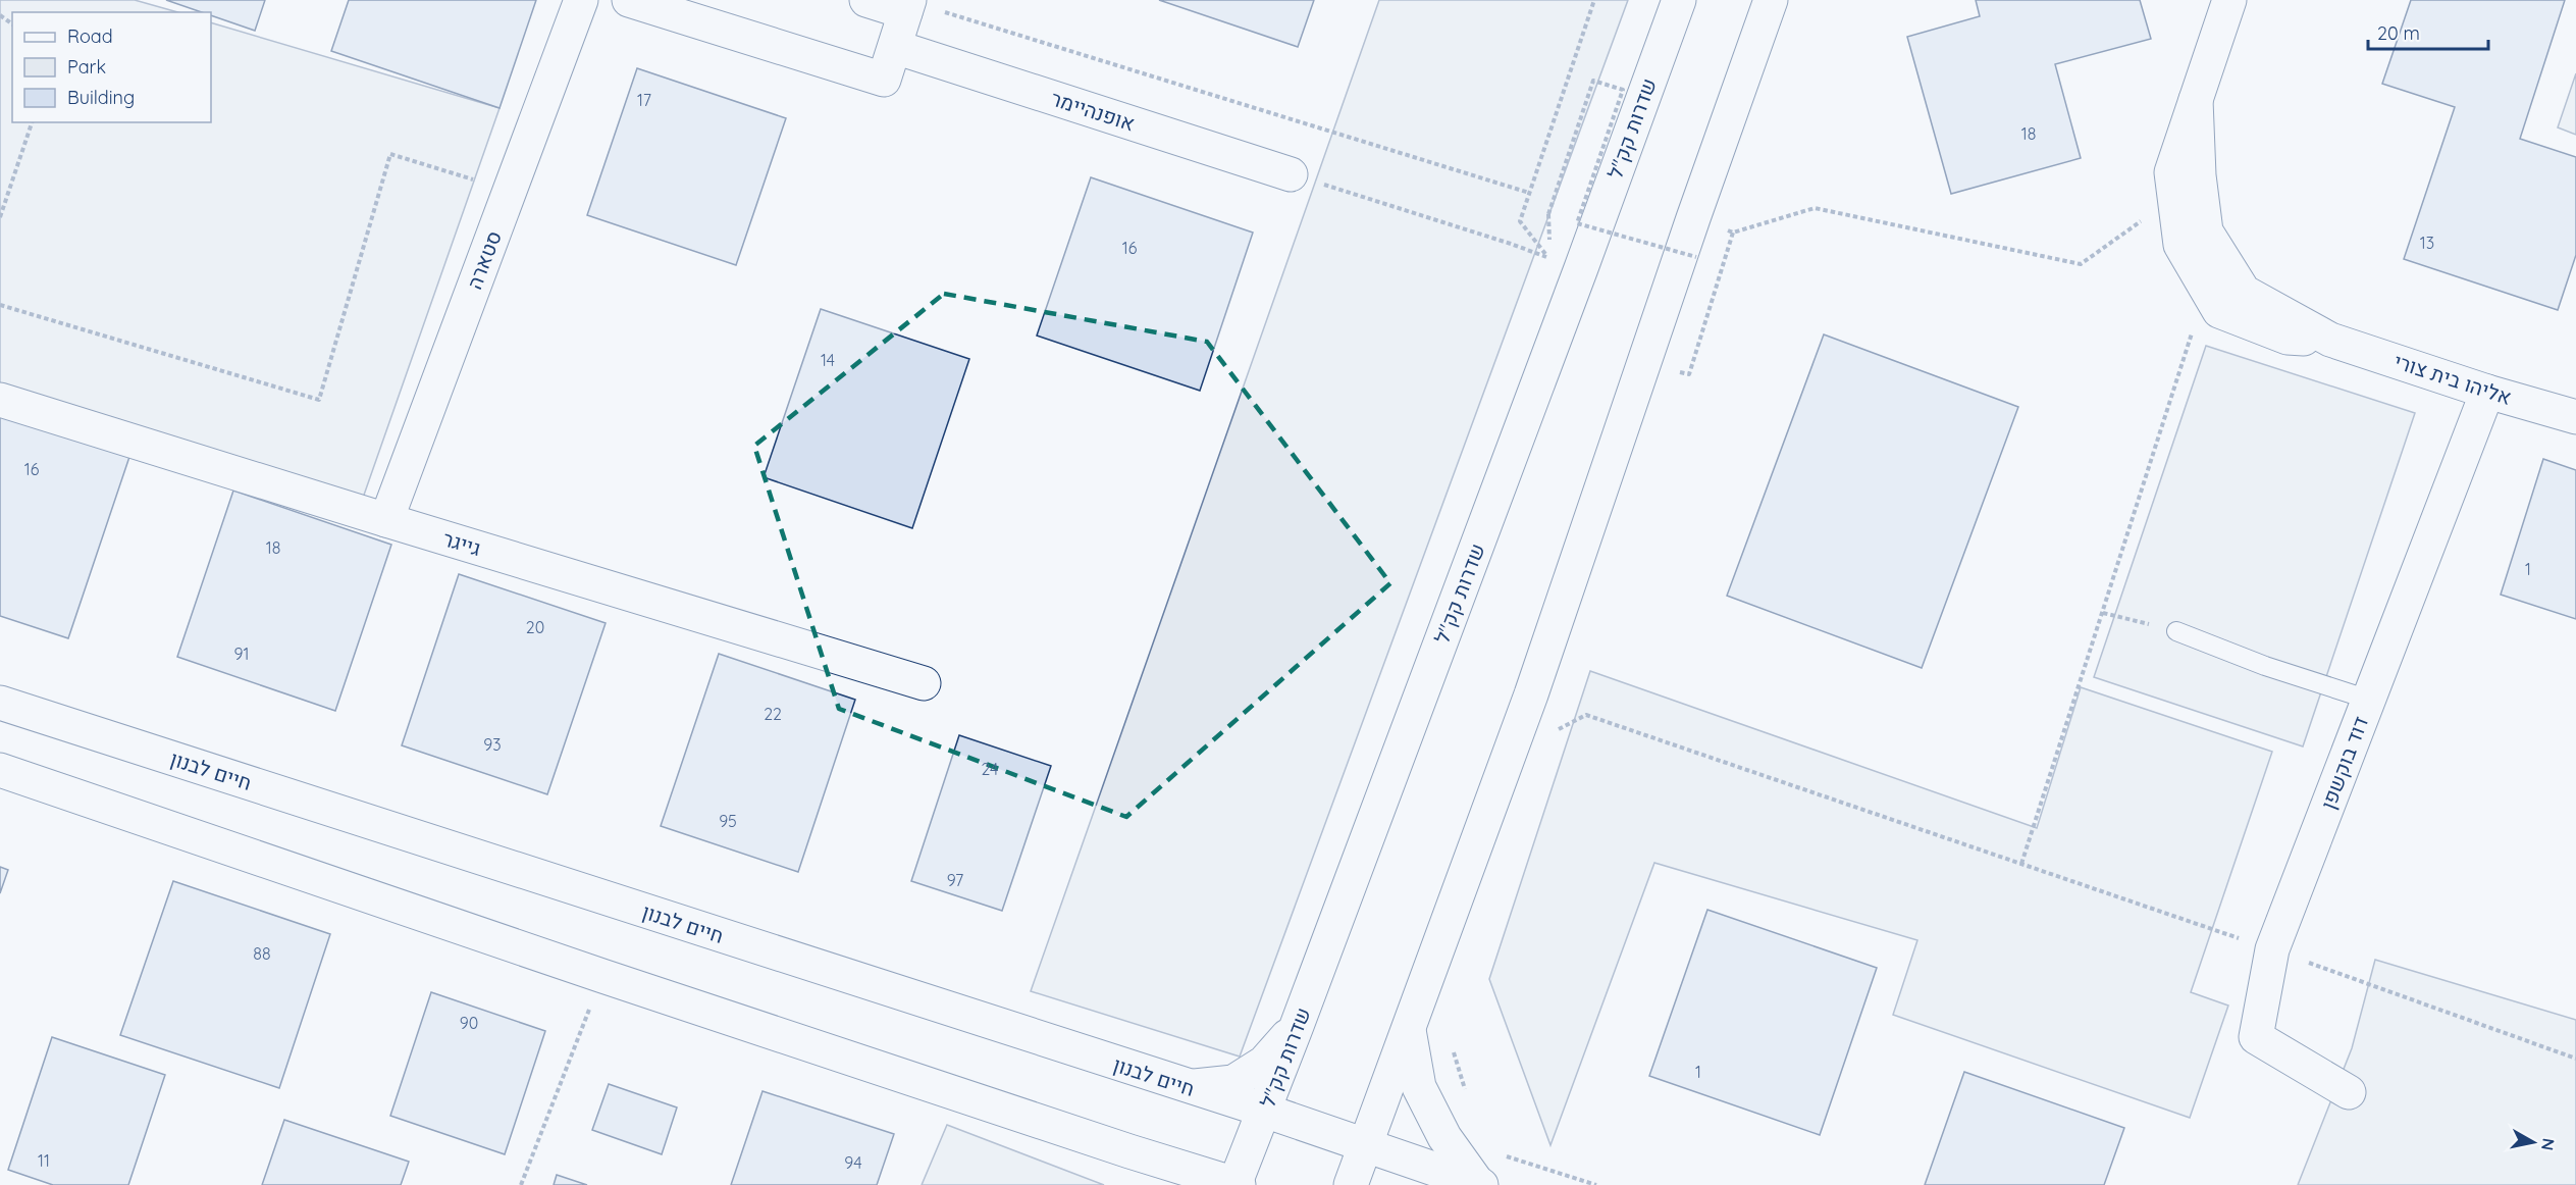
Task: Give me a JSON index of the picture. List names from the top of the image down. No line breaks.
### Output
{"streets":{"main road":["אופנהיימר","שדרות קק\"ל","סטארה","אליהו בית צורי","גייגר","דוד בוקשפן","חיים לבנון"]},"crossings":[["שדרות קק\"ל","חיים לבנון"],["סטארה","גייגר"],["אליהו בית צורי","דוד בוקשפן"]],"house_numbers":["17","18","13","16","14","16","18","1","20","91","22","93","24","95","97","88","90","1","11","94"],"legend":["Road","Park","Building"],"scale_bar":"20 m","north":"right"}
